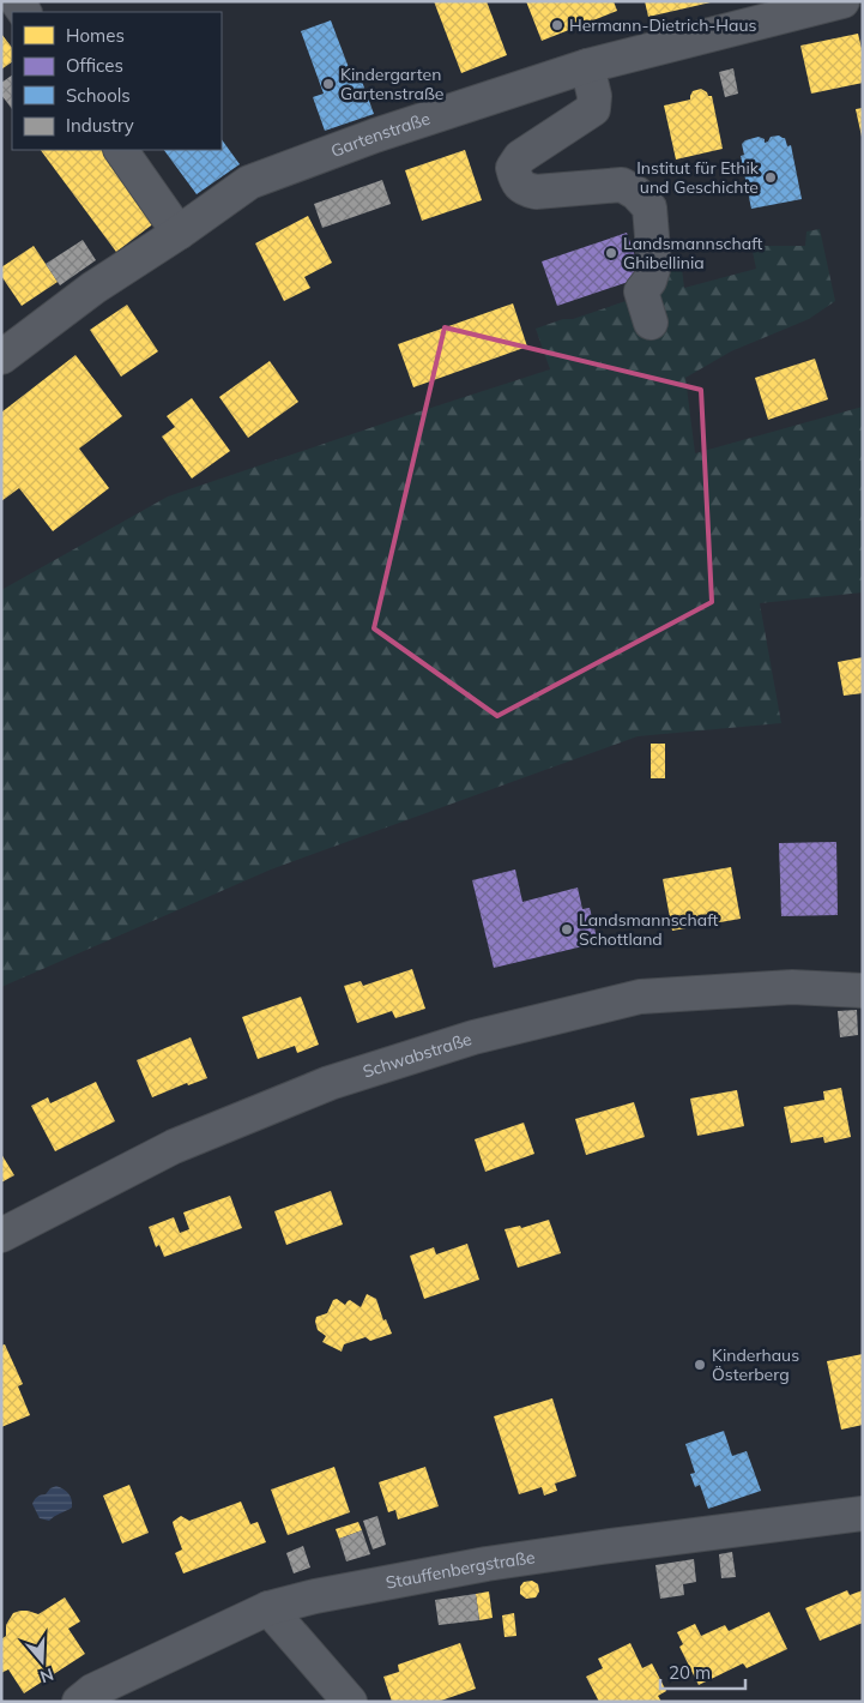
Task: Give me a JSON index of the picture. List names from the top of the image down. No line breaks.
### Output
{"streets":{"street":["Gartenstraße","Schwabstraße","Stauffenbergstraße"]},"places":["Hermann-Dietrich-Haus","Kindergarten Gartenstraße","Institut für Ethik und Geschichte","Landsmannschaft Ghibellinia","Landsmannschaft Schottland","Kinderhaus Österberg"],"legend":["Homes","Offices","Schools","Industry"],"scale_bar":"20 m","north":"bottom"}
